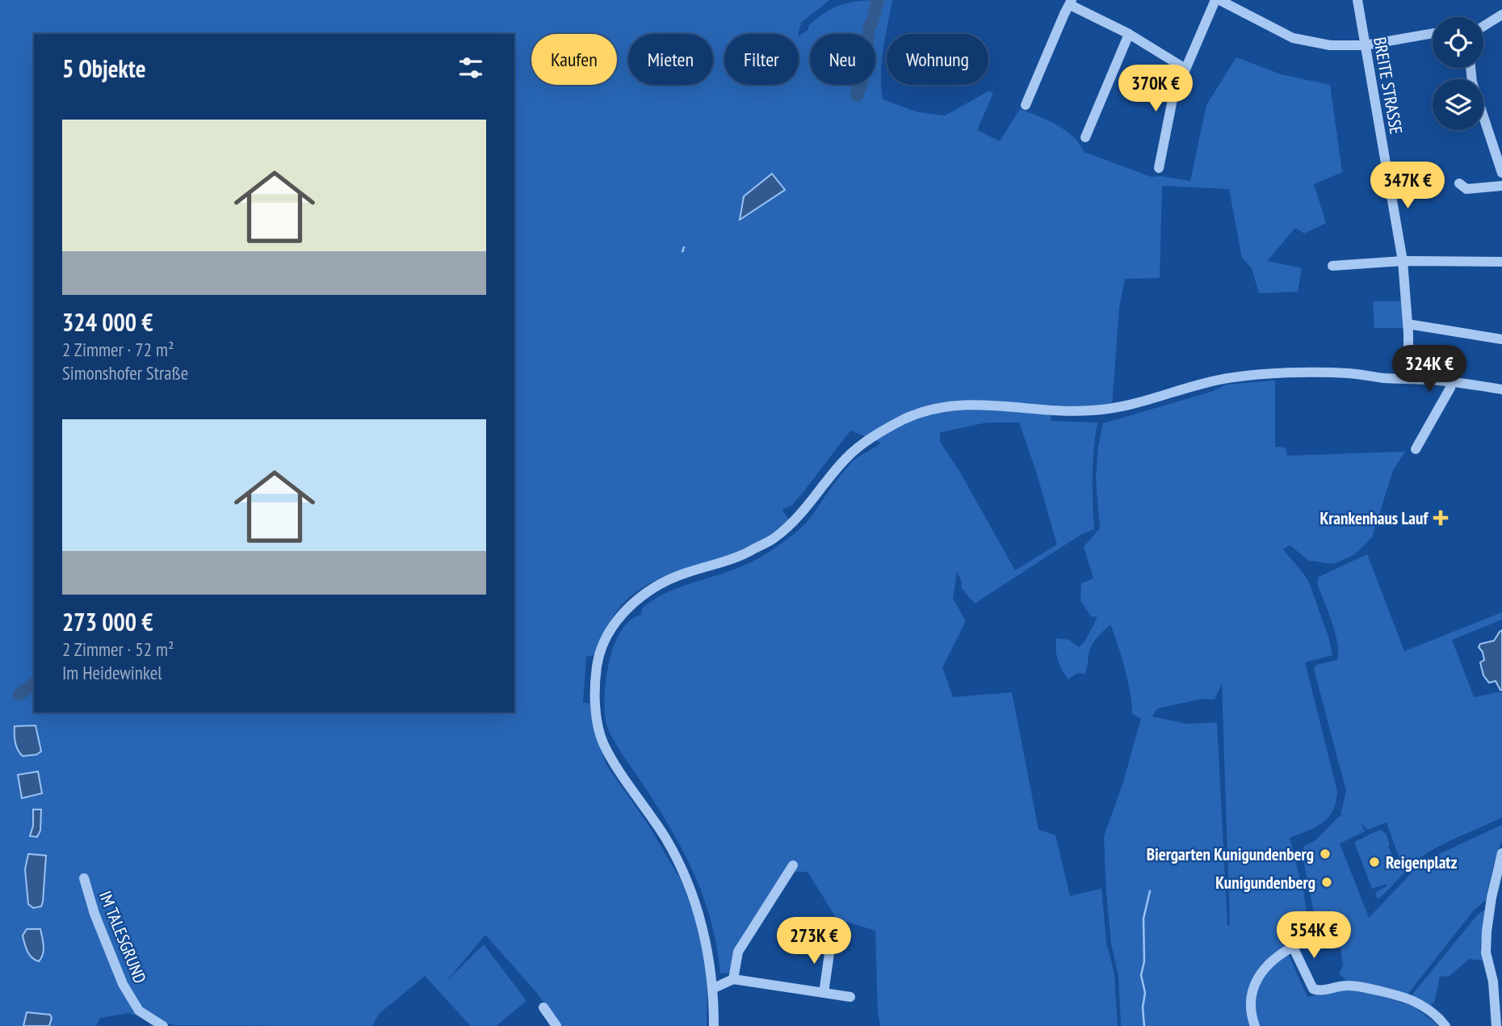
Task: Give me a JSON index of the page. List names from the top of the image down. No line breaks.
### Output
{"streets":{"street":["BREITE STRASSE","IM TALESGRUND"]},"places":{"health":["Krankenhaus Lauf"],"other":["Biergarten Kunigundenberg","Reigenplatz","Kunigundenberg"]},"page":{"chip":["Kaufen","Mieten","Filter","Neu","Wohnung"],"heading":"5 Objekte","price":["370K €","347K €","324K €","554K €","273K €"],"list":[{"name":"324 000 €","note":"2 Zimmer · 72 m² · Simonshofer Straße"},{"name":"273 000 €","note":"2 Zimmer · 52 m² · Im Heidewinkel"}]}}
